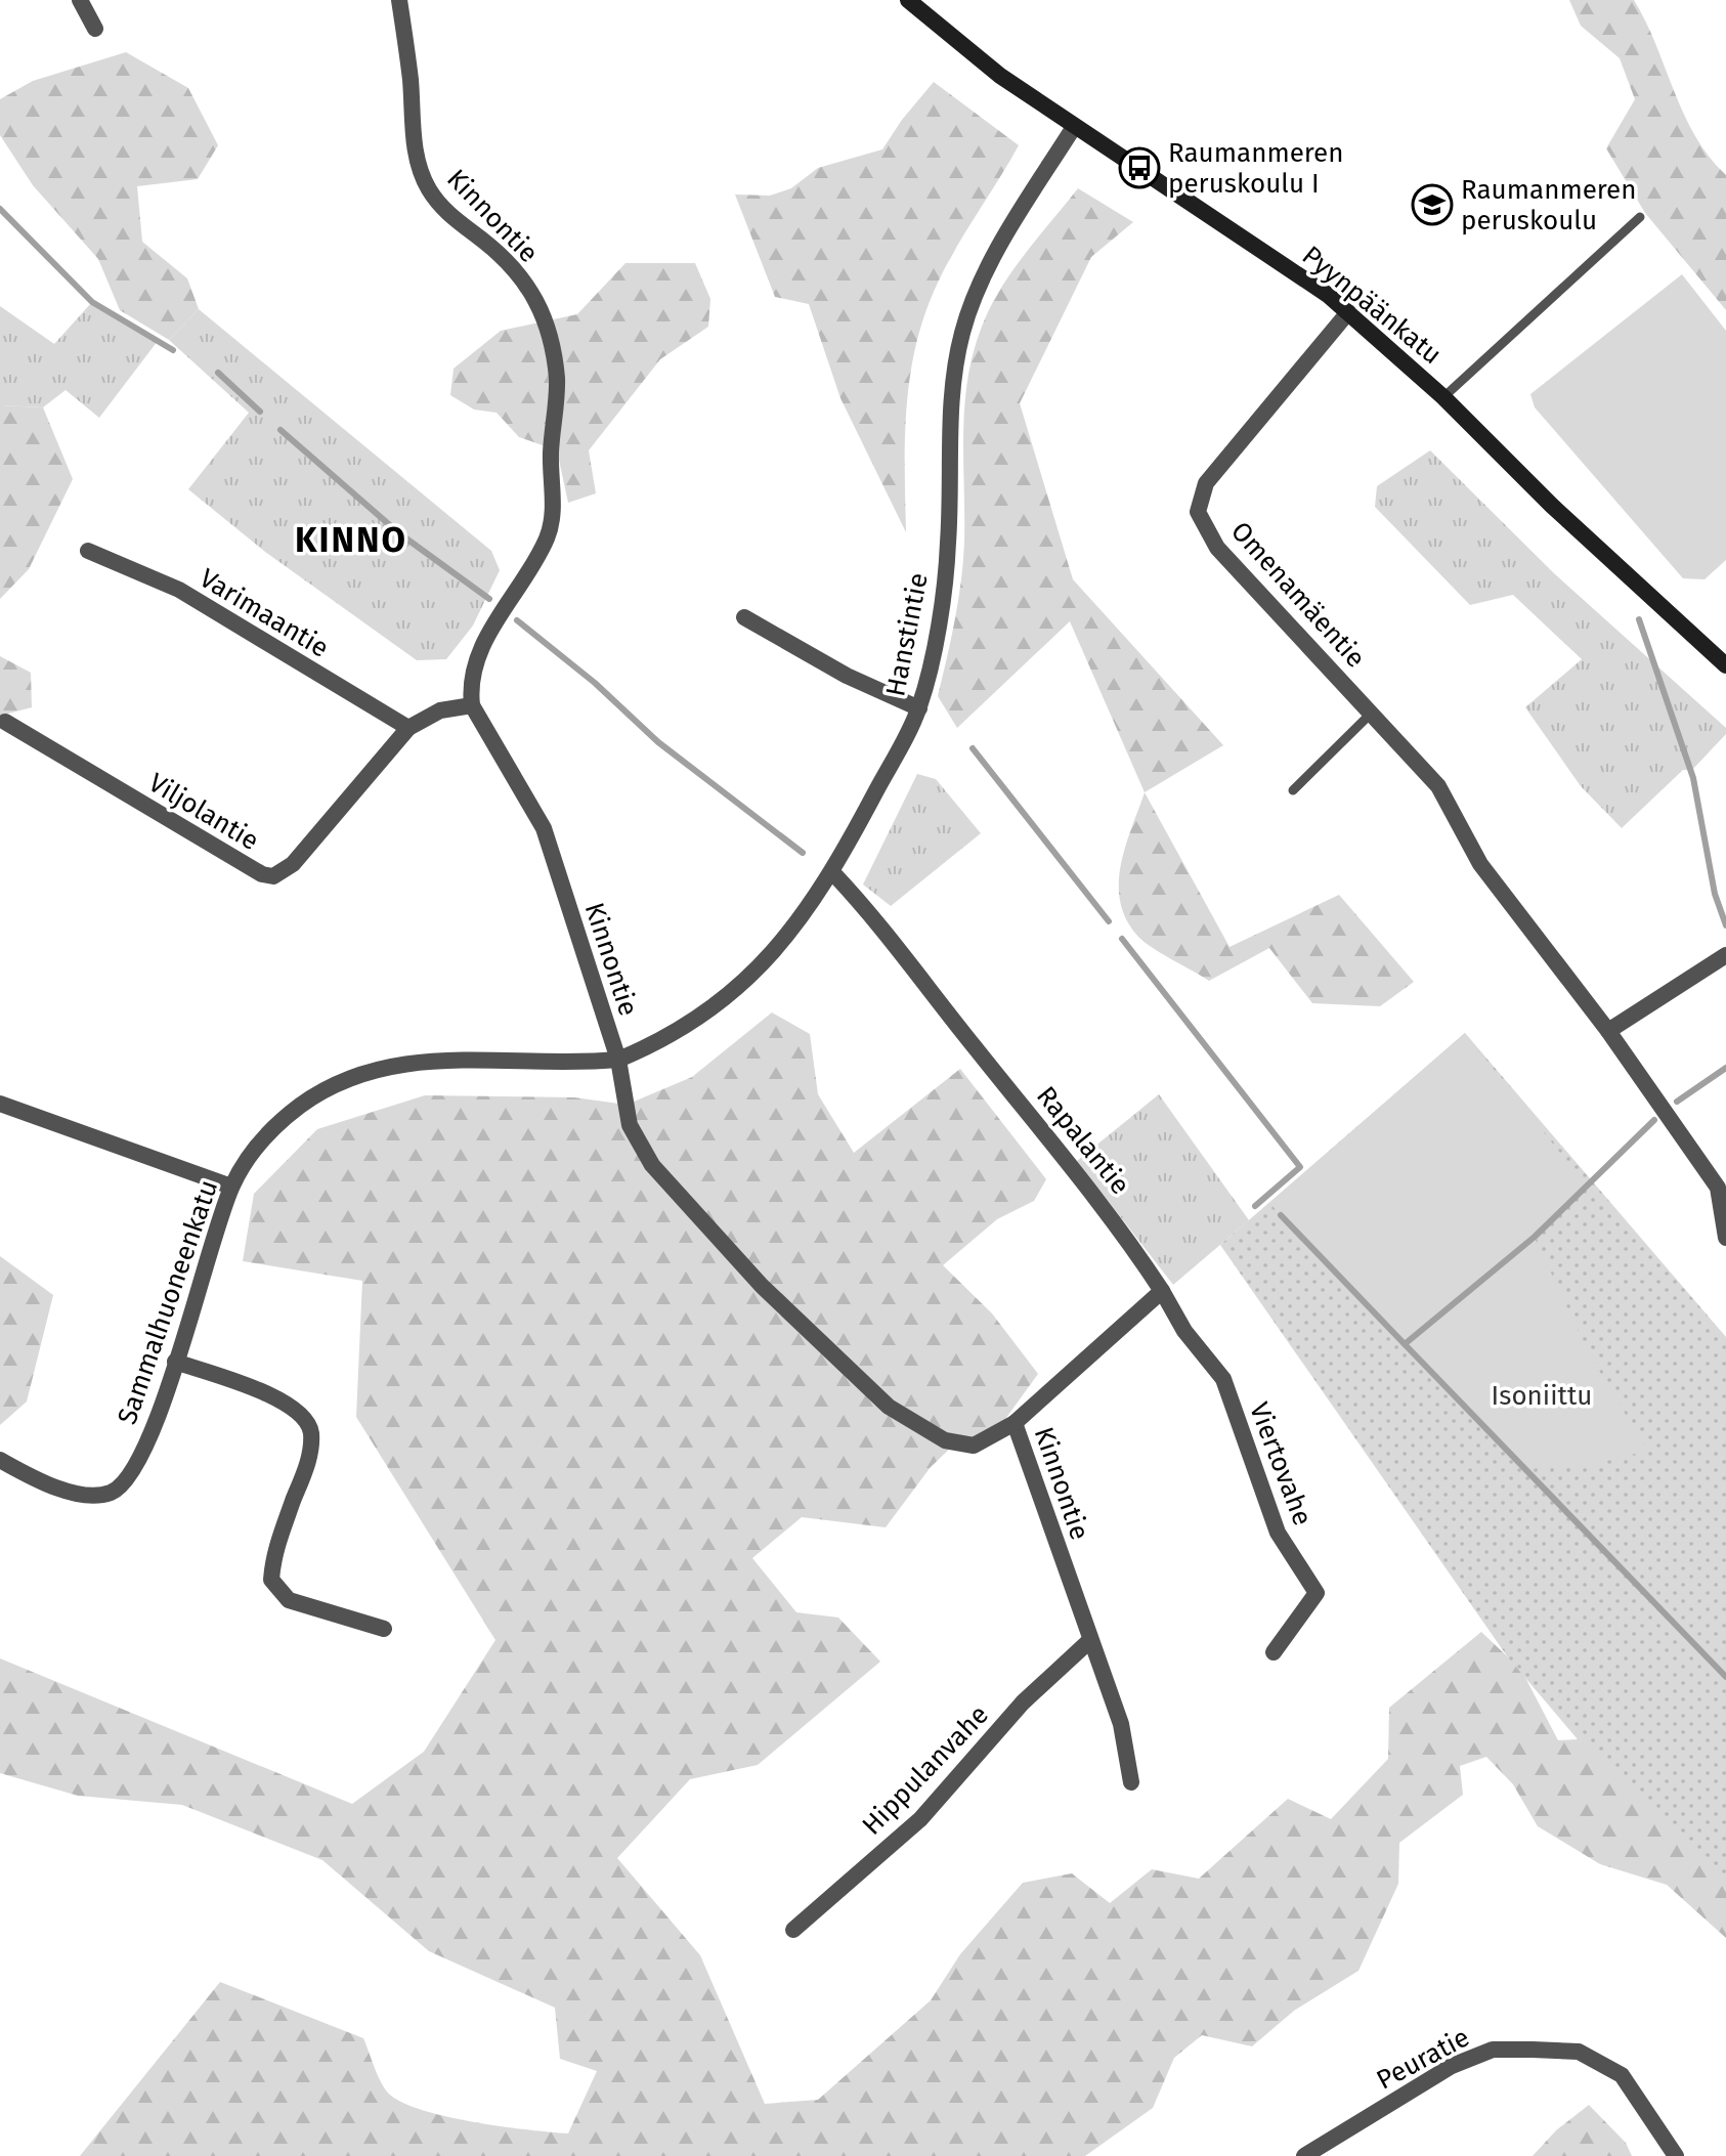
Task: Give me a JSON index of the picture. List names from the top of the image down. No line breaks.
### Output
{"streets":{"main road":["Pyynpäänkatu"],"street":["Kinnontie","Omenamäentie","Varimaantie","Hanstintie","Viljolantie","Rapalantie","Sammalhuoneenkatu","Viertovahe","Hippulanvahe","Peuratie"]},"crossings":[["Kinnontie","Hanstintie"],["Kinnontie","Viljolantie"],["Kinnontie","Sammalhuoneenkatu"],["Kinnontie","Hippulanvahe"],["Pyynpäänkatu","Omenamäentie"],["Pyynpäänkatu","Hanstintie"],["Varimaantie","Viljolantie"],["Hanstintie","Rapalantie"],["Hanstintie","Sammalhuoneenkatu"],["Rapalantie","Viertovahe"]],"districts":["KINNO"],"parks":["Isoniittu"],"places":{"bus stop":["Raumanmeren peruskoulu I"],"school or university":["Raumanmeren peruskoulu"]}}
